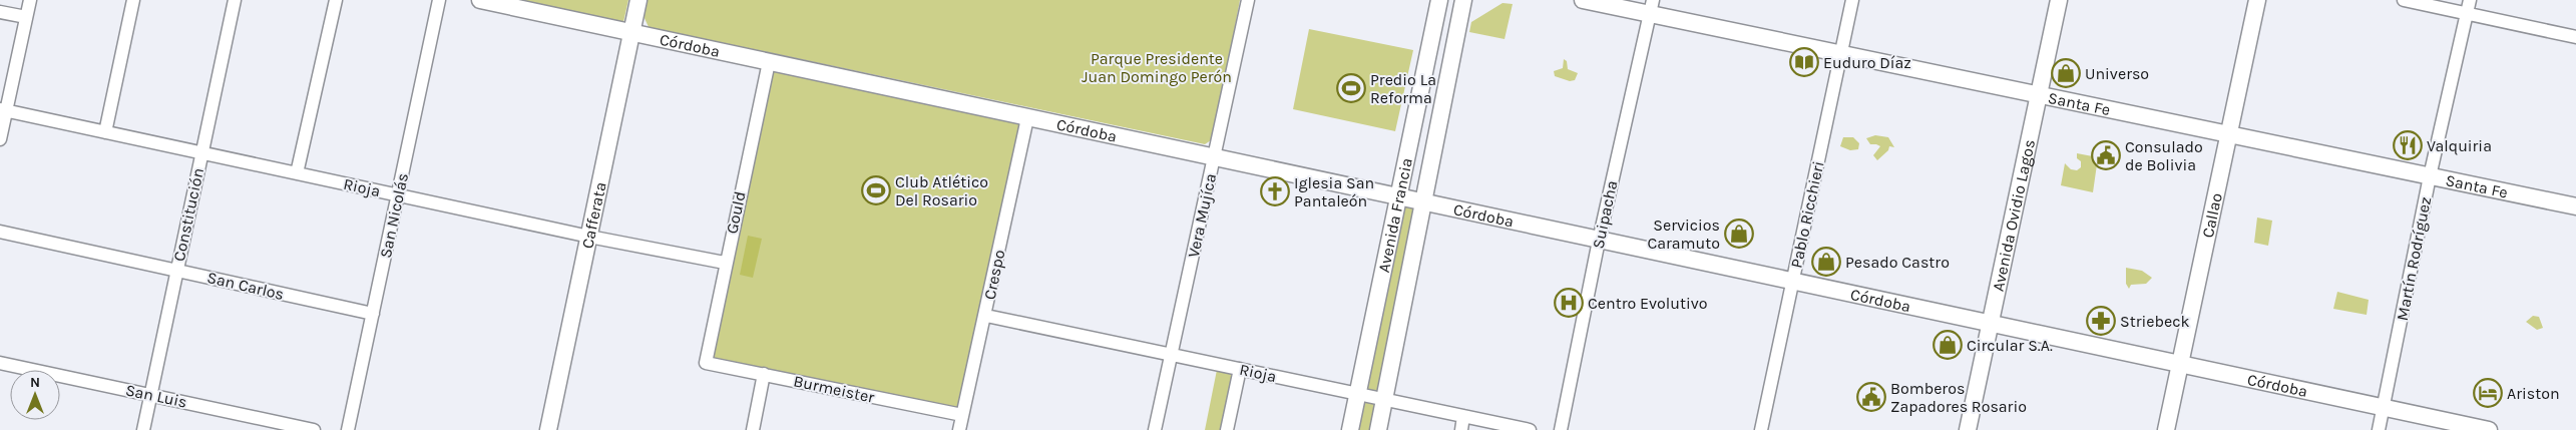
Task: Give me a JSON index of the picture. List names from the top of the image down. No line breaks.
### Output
{"streets":{"main road":["Córdoba","Santa Fe","Cafferata","Avenida Francia","Avenida Ovidio Lagos","Callao"],"street":["Rioja","Gould","Constitución","Suipacha","Pablo Ricchieri","San Nicolás","Vera Mujíca","Martín Rodríguez","Crespo","San Carlos","Burmeister","San Luis"]},"crossings":[["Córdoba","Gould"],["Córdoba","Cafferata"],["Córdoba","Avenida Francia"],["Córdoba","Suipacha"],["Córdoba","Pablo Ricchieri"],["Córdoba","Avenida Ovidio Lagos"],["Córdoba","Vera Mujíca"],["Córdoba","Callao"],["Córdoba","Martín Rodríguez"],["Córdoba","Crespo"],["Santa Fe","Suipacha"],["Santa Fe","Pablo Ricchieri"],["Santa Fe","Avenida Ovidio Lagos"],["Santa Fe","Callao"],["Santa Fe","Martín Rodríguez"],["Rioja","Gould"],["Rioja","Constitución"],["Rioja","Cafferata"],["Rioja","Avenida Francia"],["Rioja","San Nicolás"],["Rioja","Vera Mujíca"],["Rioja","Crespo"],["Gould","Burmeister"],["Constitución","San Carlos"],["Constitución","San Luis"],["San Nicolás","San Carlos"],["Crespo","Burmeister"]],"parks":["Parque Presidente Juan Domingo Perón"],"places":{"library":["Euduro Díaz"],"shop":["Universo","Servicios Caramuto","Pesado Castro","Circular S.A."],"sports":["Predio La Reforma","Club Atlético Del Rosario"],"restaurant":["Valquiria"],"public building":["Consulado de Bolivia","Bomberos Zapadores Rosario"],"church":["Iglesia San Pantaleón"],"hospital":["Centro Evolutivo"],"pharmacy":["Striebeck"],"hotel":["Ariston"]},"north":"top"}
